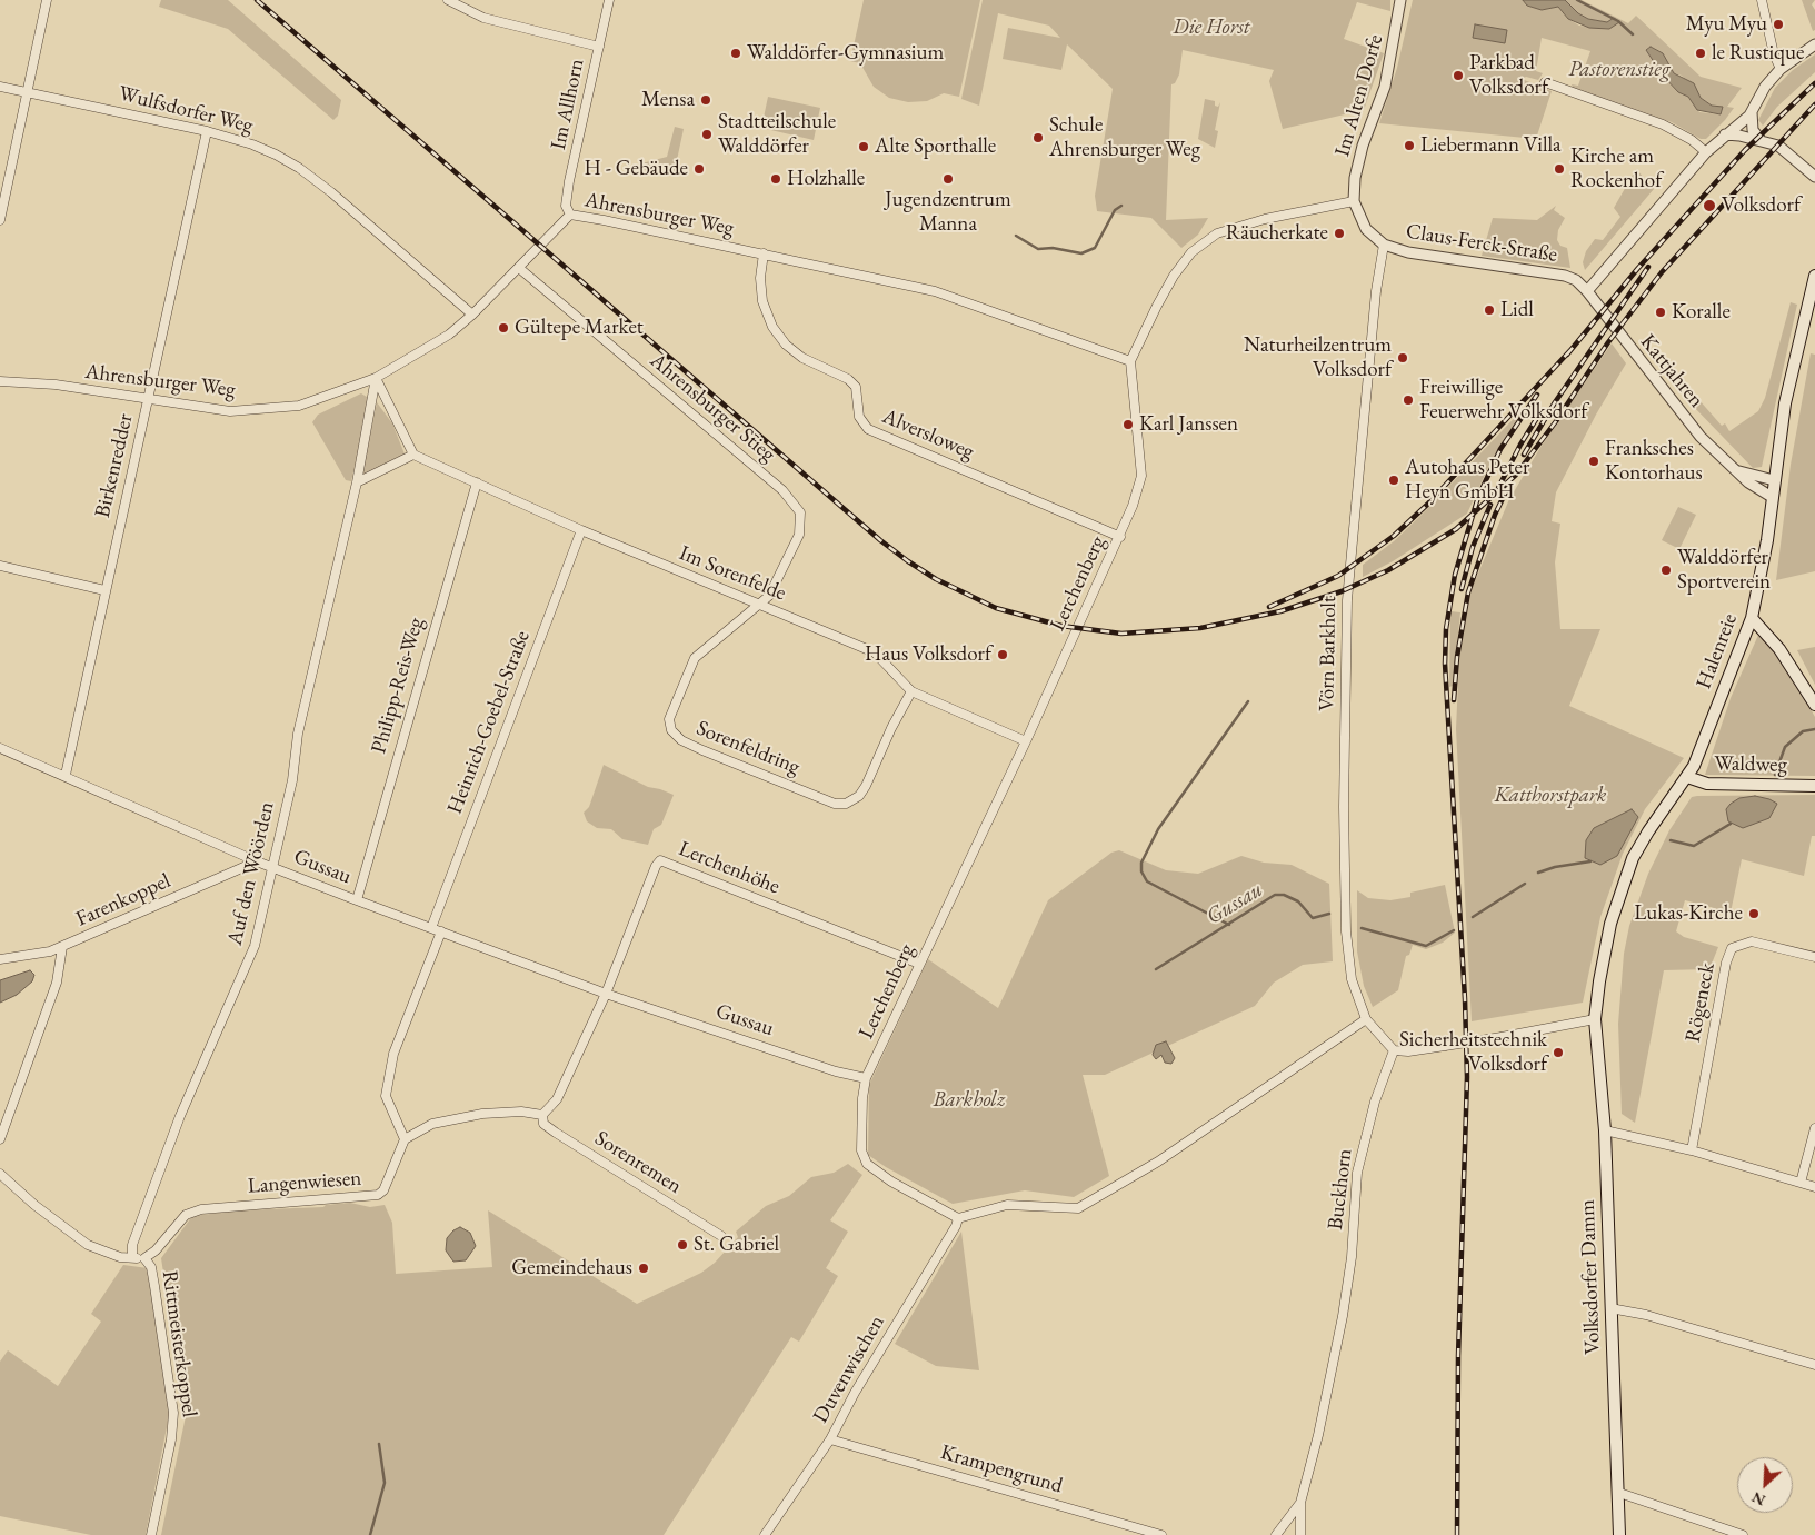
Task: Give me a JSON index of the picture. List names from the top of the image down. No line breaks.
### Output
{"streets":{"main road":["Halenreie","Waldweg","Volksdorfer Damm"],"street":["Im Alten Dorfe","Im Allhorn","Wulfsdorfer Weg","Ahrensburger Weg","Claus-Ferck-Straße","Kattjahren","Ahrensburger Stieg","Alversloweg","Birkenredder","Im Sorenfelde","Lerchenberg","Vörn Barkholt","Philipp-Reis-Weg","Heinrich-Goebel-Straße","Sorenfeldring","Gussau","Lerchenhöhe","Auf den Wöörden","Farenkoppel","Rögeneck","Sorenremen","Langenwiesen","Buckhorn","Rittmeisterkoppel","Duvenwischen","Krampengrund"]},"crossings":[["Im Alten Dorfe","Claus-Ferck-Straße"],["Im Allhorn","Ahrensburger Weg"],["Wulfsdorfer Weg","Ahrensburger Weg"],["Wulfsdorfer Weg","Birkenredder"],["Ahrensburger Weg","Ahrensburger Stieg"],["Ahrensburger Weg","Alversloweg"],["Ahrensburger Weg","Birkenredder"],["Ahrensburger Weg","Lerchenberg"],["Ahrensburger Weg","Auf den Wöörden"],["Claus-Ferck-Straße","Kattjahren"],["Claus-Ferck-Straße","Vörn Barkholt"],["Kattjahren","Halenreie"],["Ahrensburger Stieg","Im Sorenfelde"],["Ahrensburger Stieg","Sorenfeldring"],["Alversloweg","Lerchenberg"],["Birkenredder","Gussau"],["Im Sorenfelde","Lerchenberg"],["Im Sorenfelde","Philipp-Reis-Weg"],["Im Sorenfelde","Heinrich-Goebel-Straße"],["Im Sorenfelde","Sorenfeldring"],["Lerchenberg","Gussau"],["Lerchenberg","Lerchenhöhe"],["Halenreie","Waldweg"],["Halenreie","Volksdorfer Damm"],["Vörn Barkholt","Buckhorn"],["Philipp-Reis-Weg","Gussau"],["Heinrich-Goebel-Straße","Gussau"],["Gussau","Lerchenhöhe"],["Gussau","Auf den Wöörden"],["Gussau","Farenkoppel"],["Langenwiesen","Rittmeisterkoppel"],["Duvenwischen","Krampengrund"]],"water":["Gussau"],"parks":["Die Horst","Pastorenstieg","Katthorstpark","Barkholz"],"places":["Myu Myu","Walddörfer-Gymnasium","le Rustique","Parkbad Volksdorf","Mensa","Stadtteilschule Walddörfer","Schule Ahrensburger Weg","Liebermann Villa","Alte Sporthalle","H - Gebäude","Kirche am Rockenhof","Holzhalle","Jugendzentrum Manna","Volksdorf","Räucherkate","Lidl","Koralle","Gültepe Market","Naturheilzentrum Volksdorf","Freiwillige Feuerwehr Volksdorf","Karl Janssen","Franksches Kontorhaus","Autohaus Peter Heyn GmbH","Walddörfer Sportverein","Haus Volksdorf","Lukas-Kirche","Sicherheitstechnik Volksdorf","St. Gabriel","Gemeindehaus"],"north":"bottom left"}
